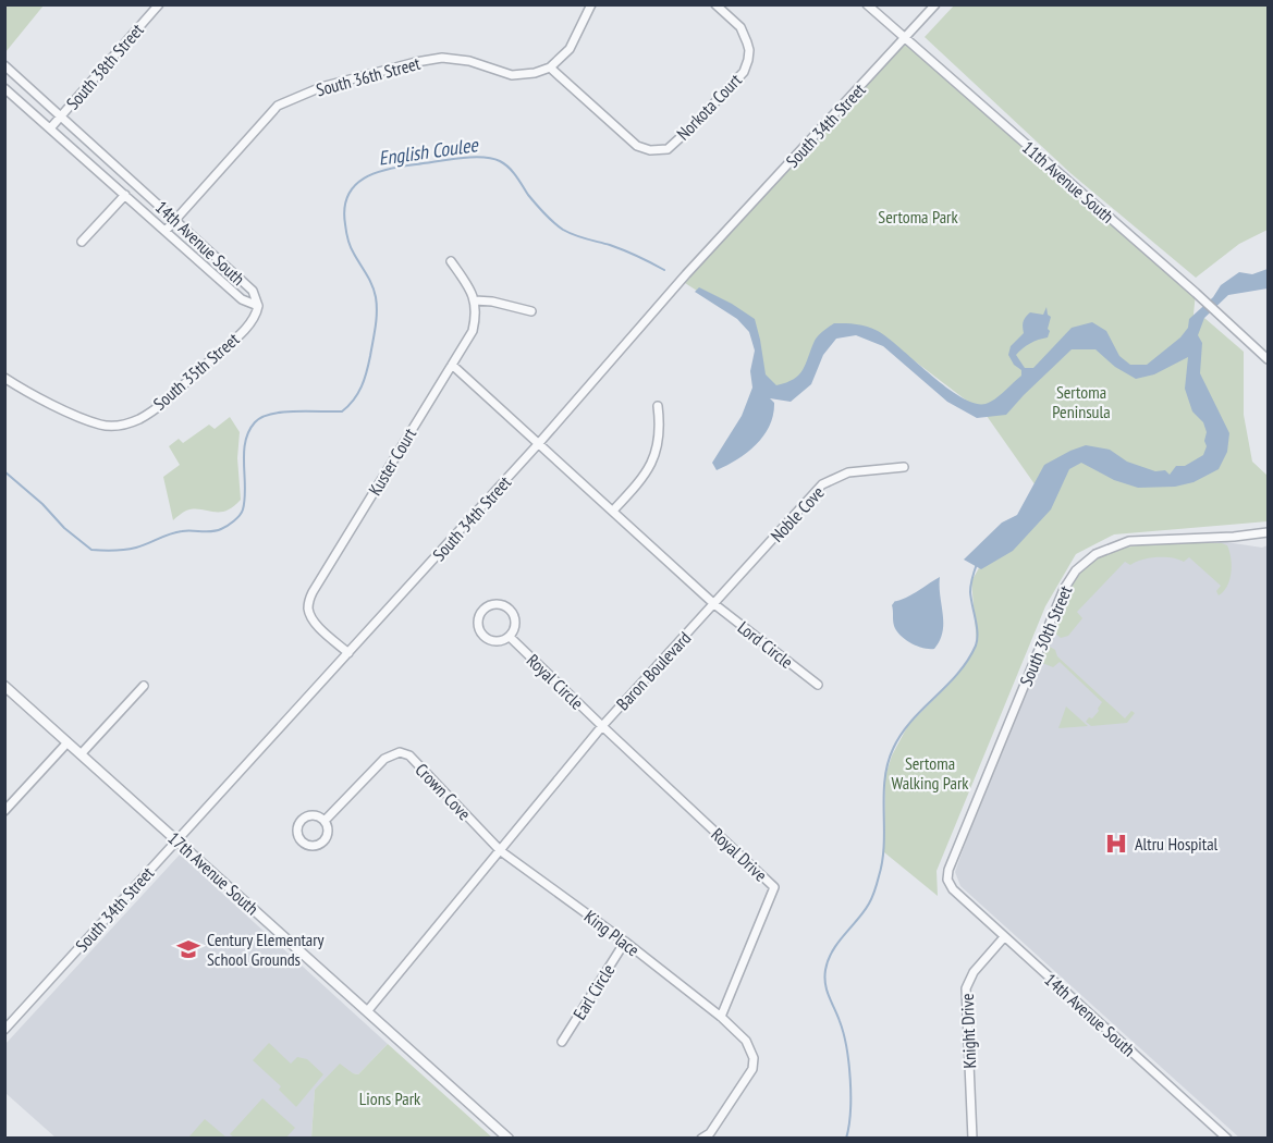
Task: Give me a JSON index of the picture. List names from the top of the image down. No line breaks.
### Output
{"streets":{"street":["South 38th Street","South 36th Street","Norkota Court","South 34th Street","11th Avenue South","14th Avenue South","South 35th Street","Kuster Court","Noble Cove","South 30th Street","Lord Circle","Baron Boulevard","Royal Circle","Crown Cove","Royal Drive","17th Avenue South","King Place","Earl Circle","Knight Drive"]},"crossings":[["South 38th Street","14th Avenue South"],["South 36th Street","Norkota Court"],["South 36th Street","14th Avenue South"],["South 34th Street","11th Avenue South"],["South 34th Street","Kuster Court"],["South 34th Street","17th Avenue South"],["14th Avenue South","South 35th Street"],["14th Avenue South","South 30th Street"],["14th Avenue South","Knight Drive"],["Noble Cove","Lord Circle"],["Noble Cove","Baron Boulevard"],["Lord Circle","Baron Boulevard"],["Baron Boulevard","Royal Circle"],["Baron Boulevard","Crown Cove"],["Baron Boulevard","Royal Drive"],["Baron Boulevard","17th Avenue South"],["Baron Boulevard","King Place"],["Royal Circle","Royal Drive"],["Crown Cove","King Place"],["Royal Drive","King Place"],["King Place","Earl Circle"]],"water":["English Coulee"],"parks":["Sertoma Park","Sertoma Peninsula","Sertoma Walking Park","Lions Park"],"places":{"hospital":["Altru Hospital"],"school or university":["Century Elementary School Grounds"]}}
